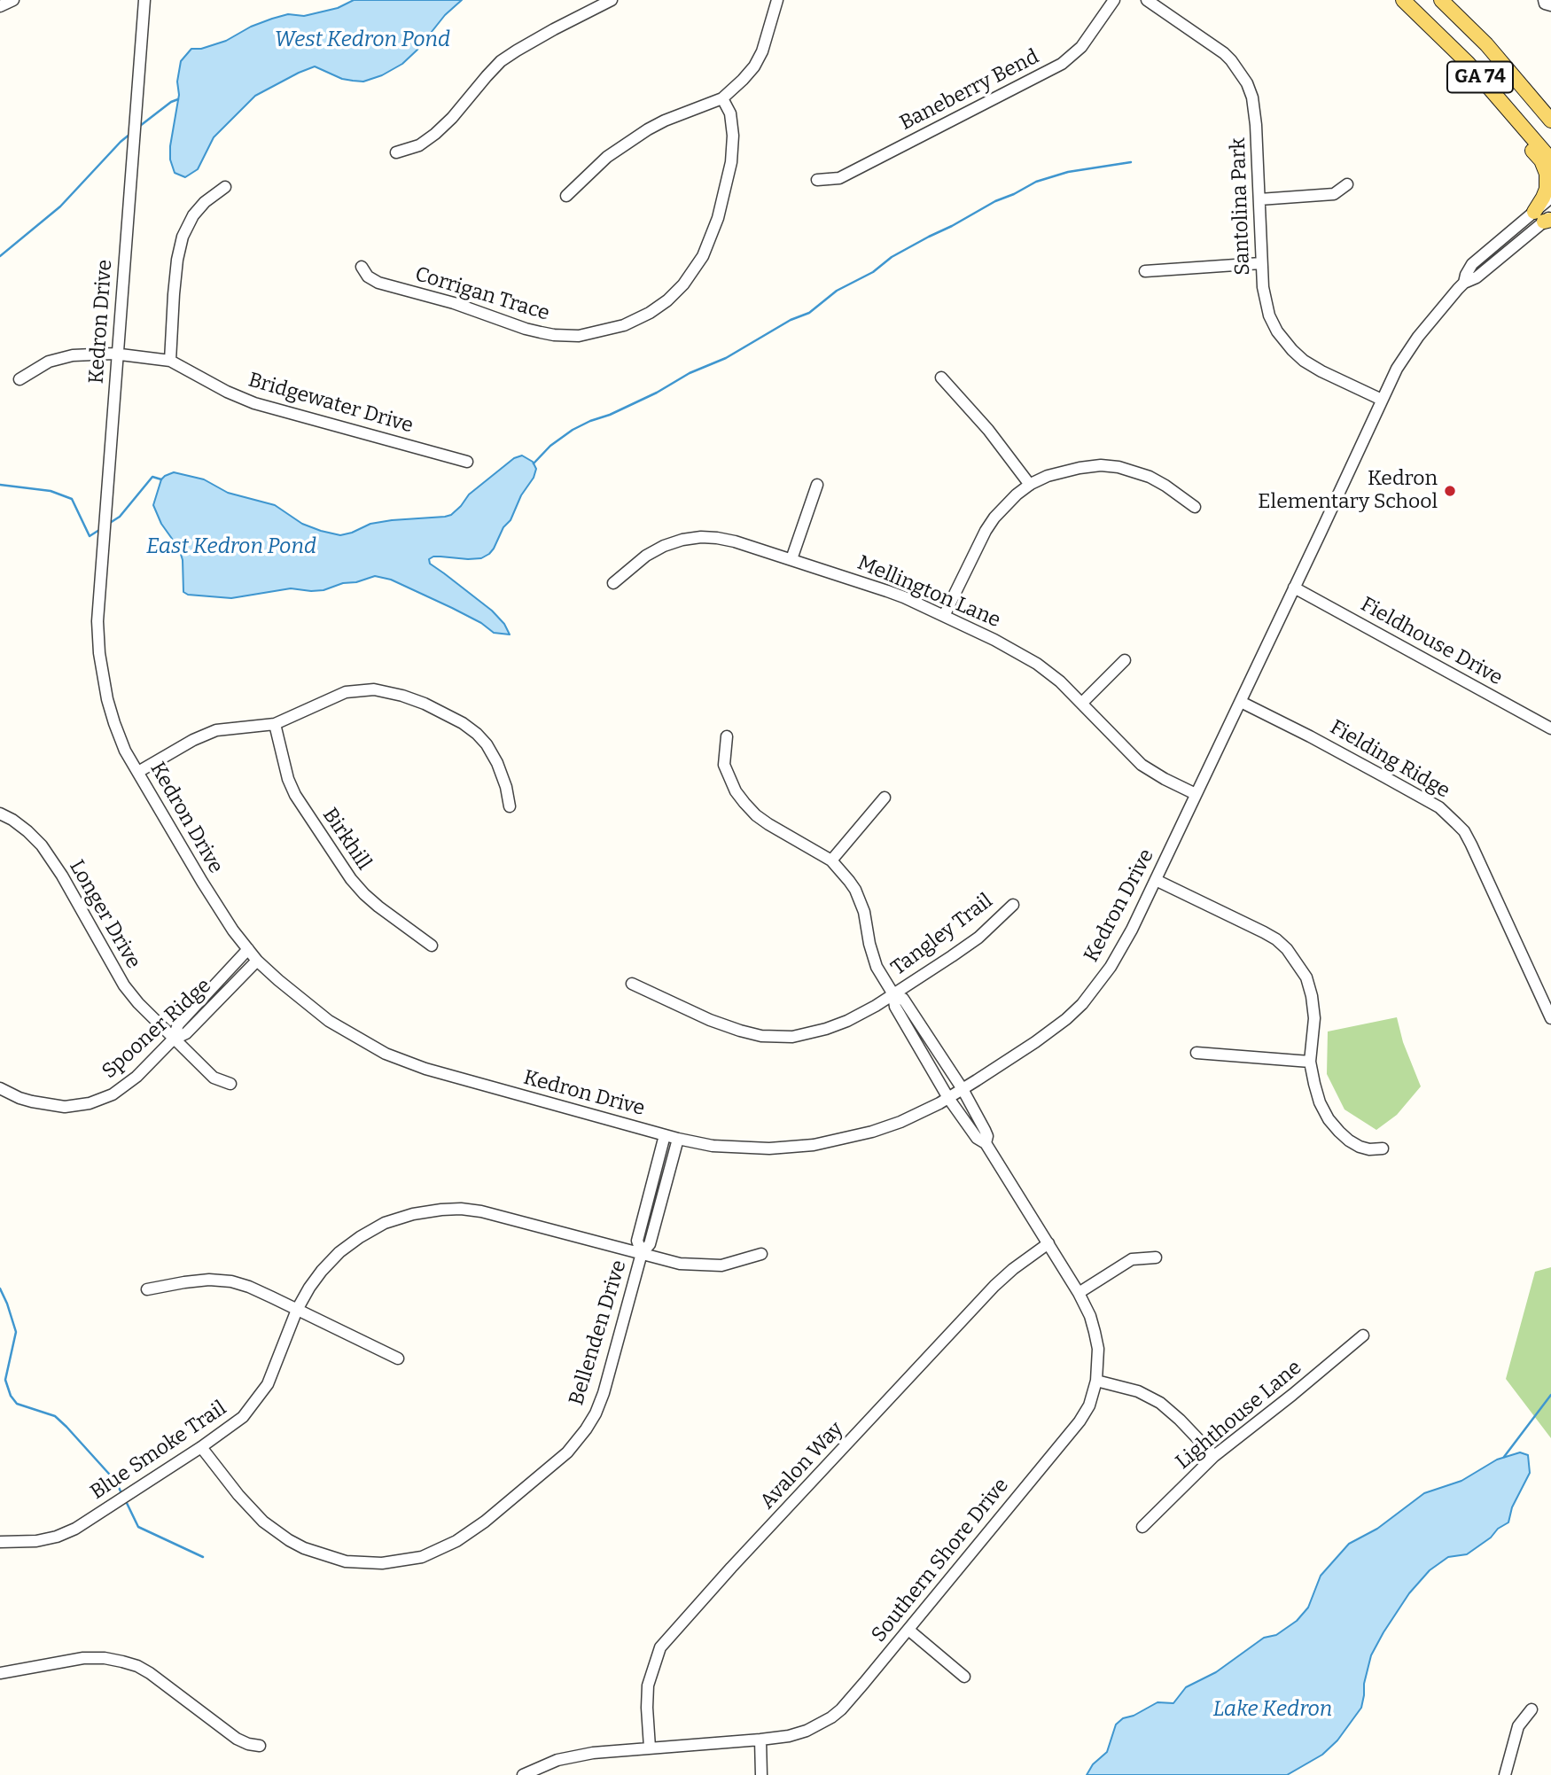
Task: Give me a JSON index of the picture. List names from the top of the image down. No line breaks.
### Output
{"streets":{"main road":["GA 74"],"street":["Baneberry Bend","Santolina Park","Corrigan Trace","Kedron Drive","Bridgewater Drive","Mellington Lane","Fieldhouse Drive","Fielding Ridge","Birkhill","Longer Drive","Tangley Trail","Spooner Ridge","Bellenden Drive","Lighthouse Lane","Blue Smoke Trail","Avalon Way","Southern Shore Drive"]},"crossings":[["Santolina Park","Kedron Drive"],["Kedron Drive","Bridgewater Drive"],["Kedron Drive","Mellington Lane"],["Kedron Drive","Fieldhouse Drive"],["Kedron Drive","Fielding Ridge"],["Kedron Drive","Spooner Ridge"],["Kedron Drive","Bellenden Drive"],["Kedron Drive","Southern Shore Drive"],["Longer Drive","Spooner Ridge"],["Tangley Trail","Southern Shore Drive"],["Bellenden Drive","Blue Smoke Trail"],["Avalon Way","Southern Shore Drive"]],"water":["West Kedron Pond","East Kedron Pond","Lake Kedron"],"places":["Kedron Elementary School"]}
